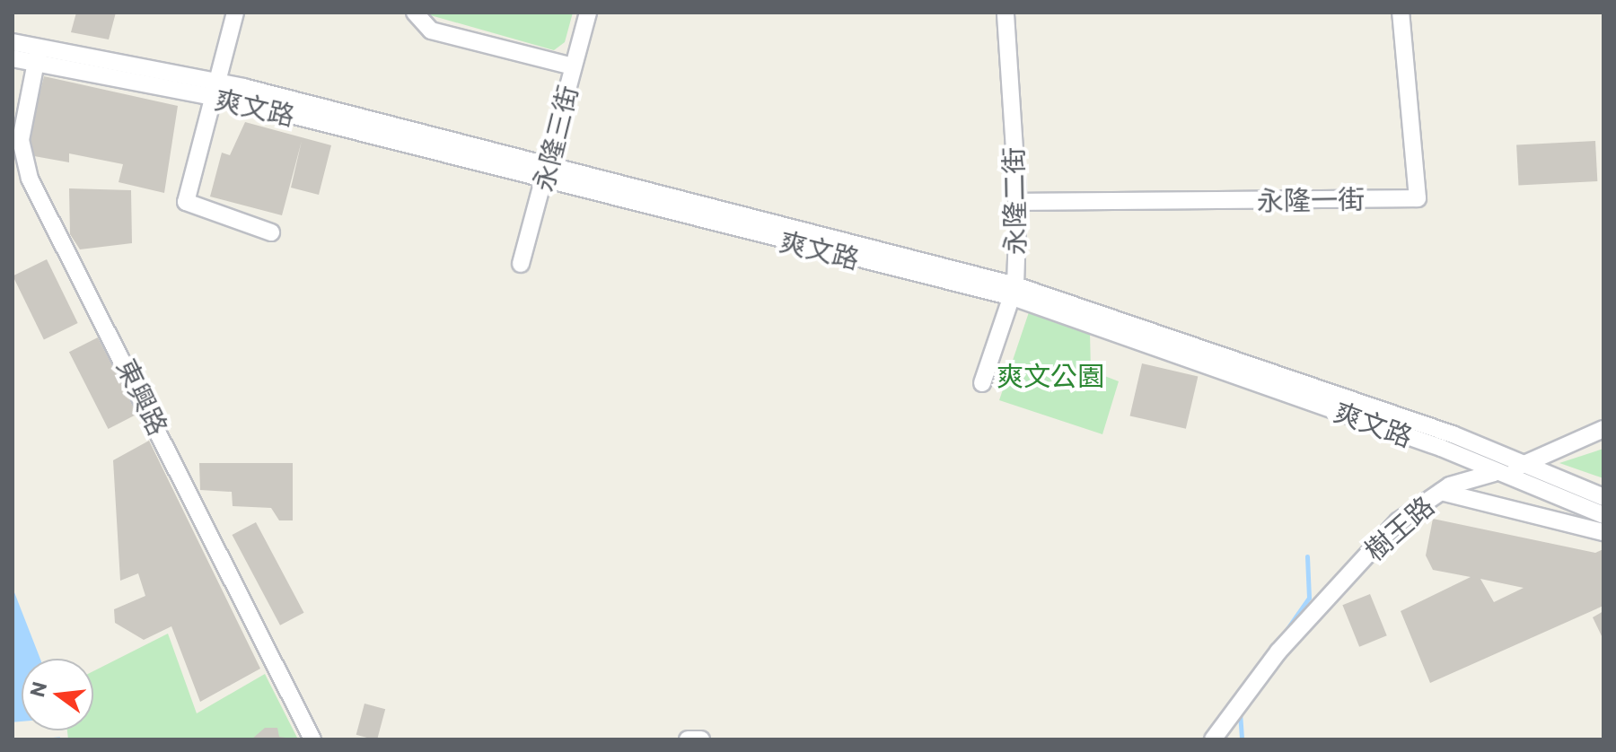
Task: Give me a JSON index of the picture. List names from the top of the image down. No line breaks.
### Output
{"streets":{"street":["爽文路","永隆三街","永隆一街","永隆二街","東興路","樹王路"]},"crossings":[["爽文路","永隆三街"],["爽文路","永隆二街"],["爽文路","東興路"],["爽文路","樹王路"],["永隆一街","永隆二街"]],"parks":["爽文公園"],"north":"left"}
